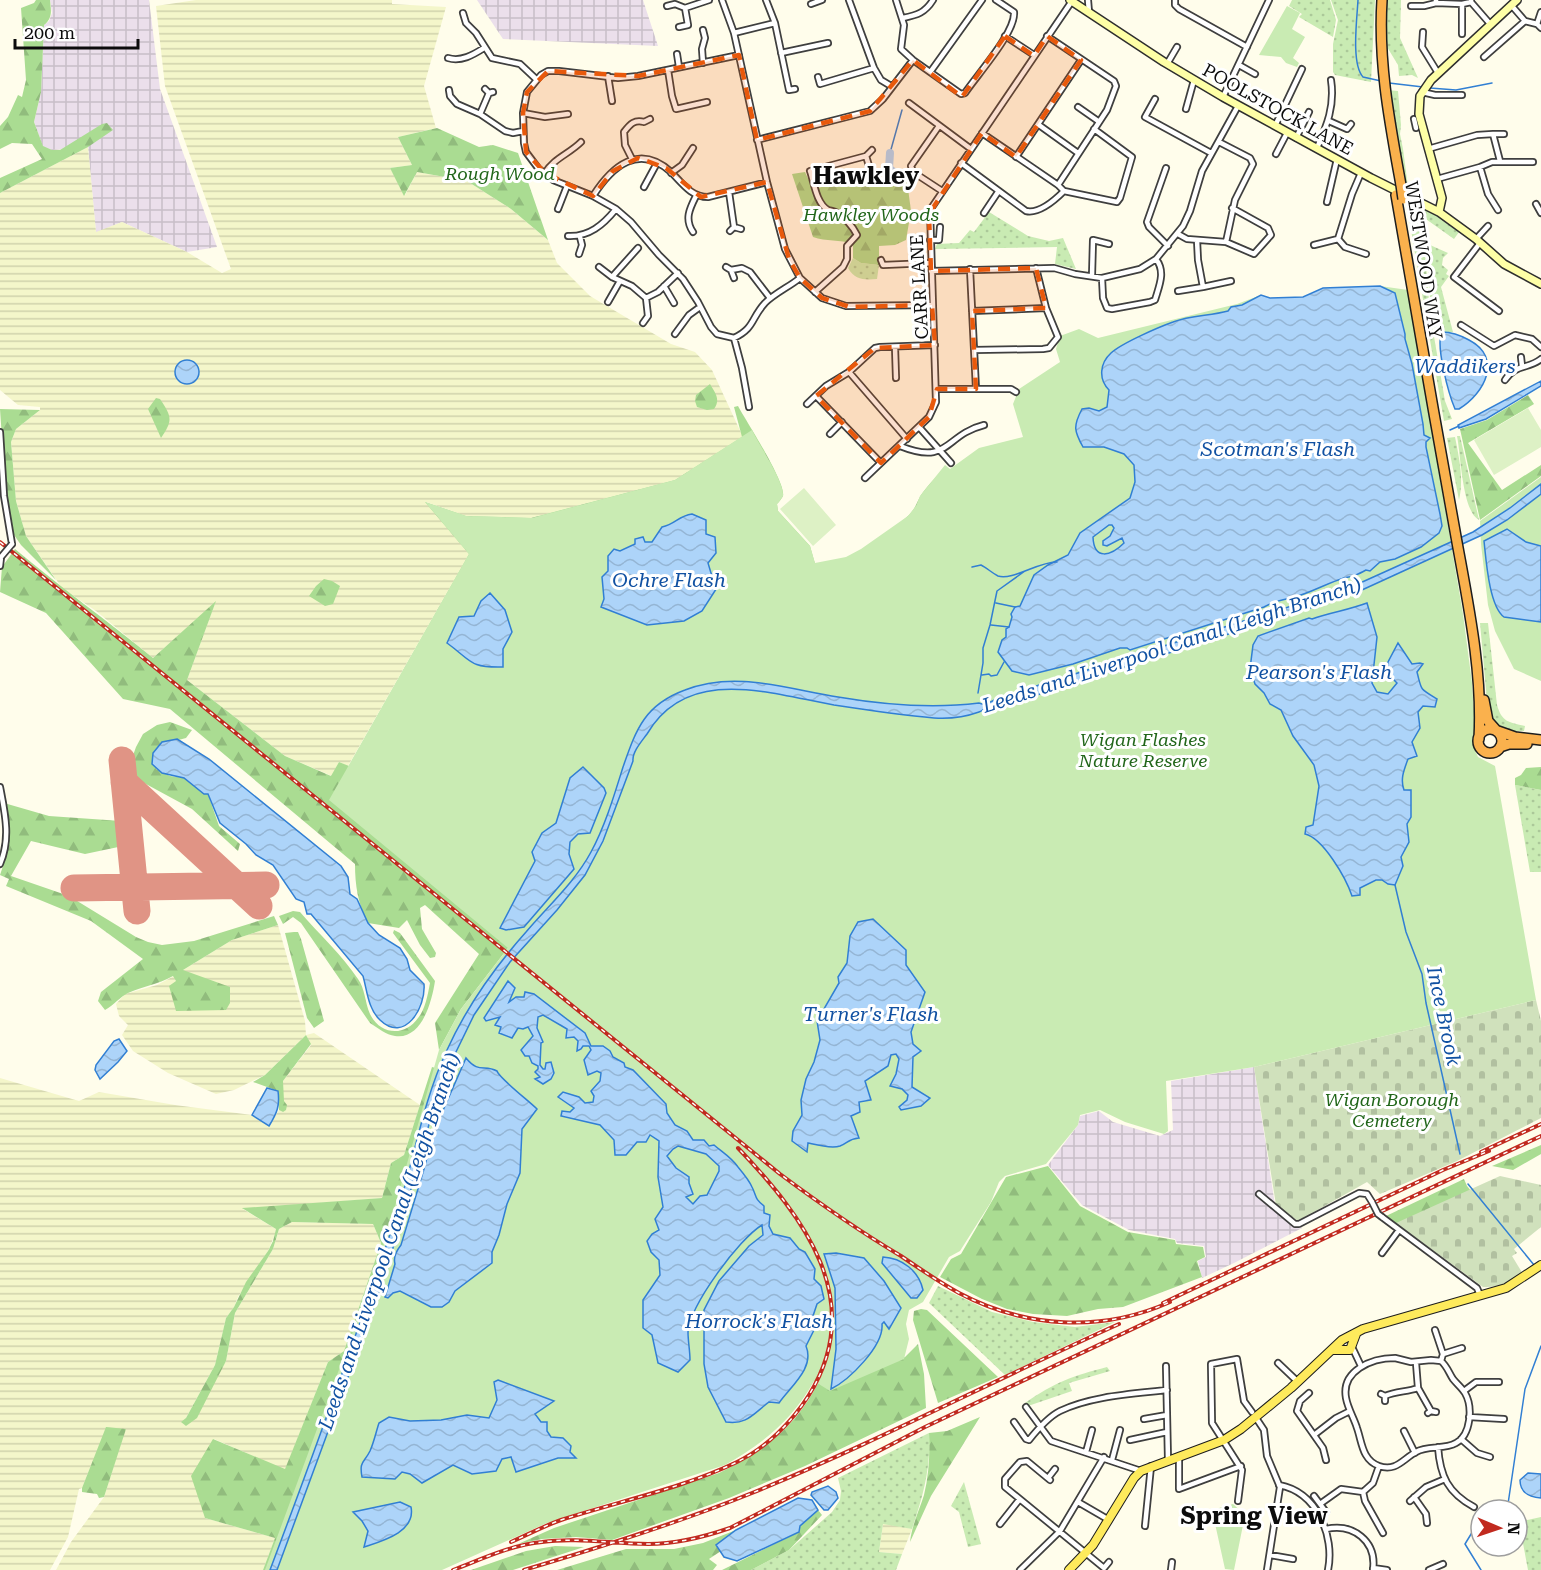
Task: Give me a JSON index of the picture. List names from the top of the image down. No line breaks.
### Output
{"streets":{"highway":["WESTWOOD WAY"],"main road":["POOLSTOCK LANE"],"street":["CARR LANE"]},"crossings":[["POOLSTOCK LANE","CARR LANE"]],"districts":["Hawkley","Spring View"],"water":["Waddikers","Scotman's Flash","Ochre Flash","Leeds and Liverpool Canal (Leigh Branch)","Pearson's Flash","Turner's Flash","Ince Brook","Horrock's Flash"],"parks":["Rough Wood","Hawkley Woods","Wigan Flashes Nature Reserve","Wigan Borough Cemetery"],"scale_bar":"200 m","north":"right"}
